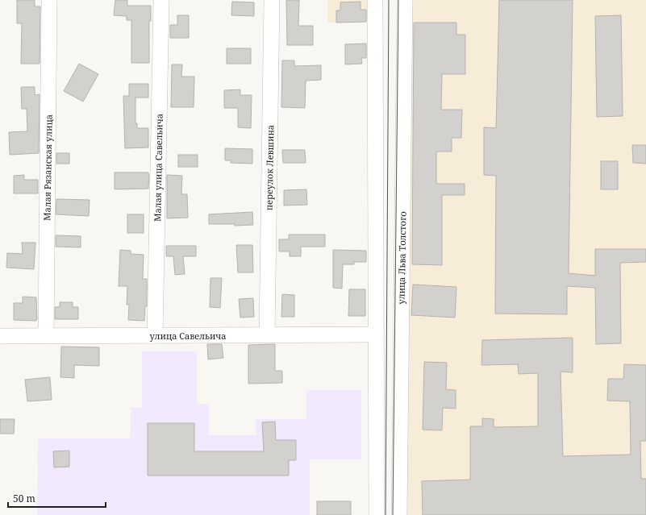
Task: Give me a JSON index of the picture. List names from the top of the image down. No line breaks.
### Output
{"streets":{"street":["Малая Рязанская улица","Малая улица Савельича","переулок Левшина","улица Льва Толстого","улица Савельича"]},"crossings":[["Малая Рязанская улица","улица Савельича"],["Малая улица Савельича","улица Савельича"],["переулок Левшина","улица Савельича"]],"scale_bar":"50 m"}
